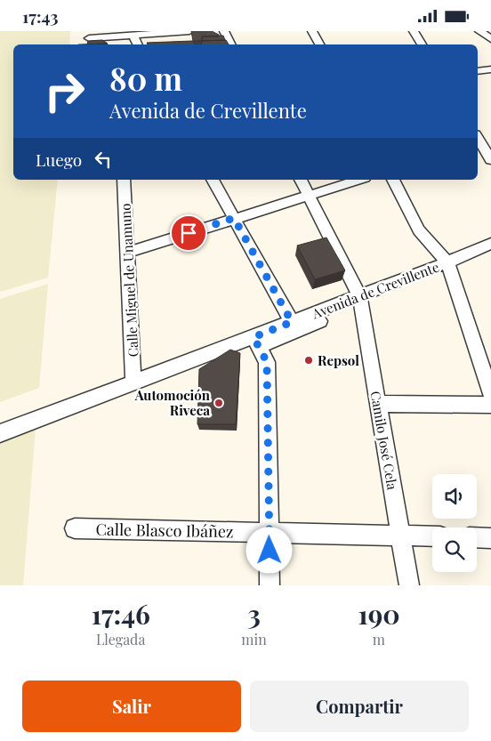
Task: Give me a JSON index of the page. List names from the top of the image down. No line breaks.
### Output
{"streets":{"street":["Calle Miguel de Unamuno","Avenida de Crevillente","Camilo José Cela","Calle Blasco Ibáñez"]},"crossings":[["Calle Miguel de Unamuno","Avenida de Crevillente"],["Avenida de Crevillente","Camilo José Cela"],["Camilo José Cela","Calle Blasco Ibáñez"]],"places":["Repsol","Automoción Riveca"],"page":{"status":"17:43","turn":["80 m","Avenida de Crevillente"],"then":"Luego","eta":["17:46","Llegada","3","min","190","m"],"buttons":["Salir","Compartir"]}}
